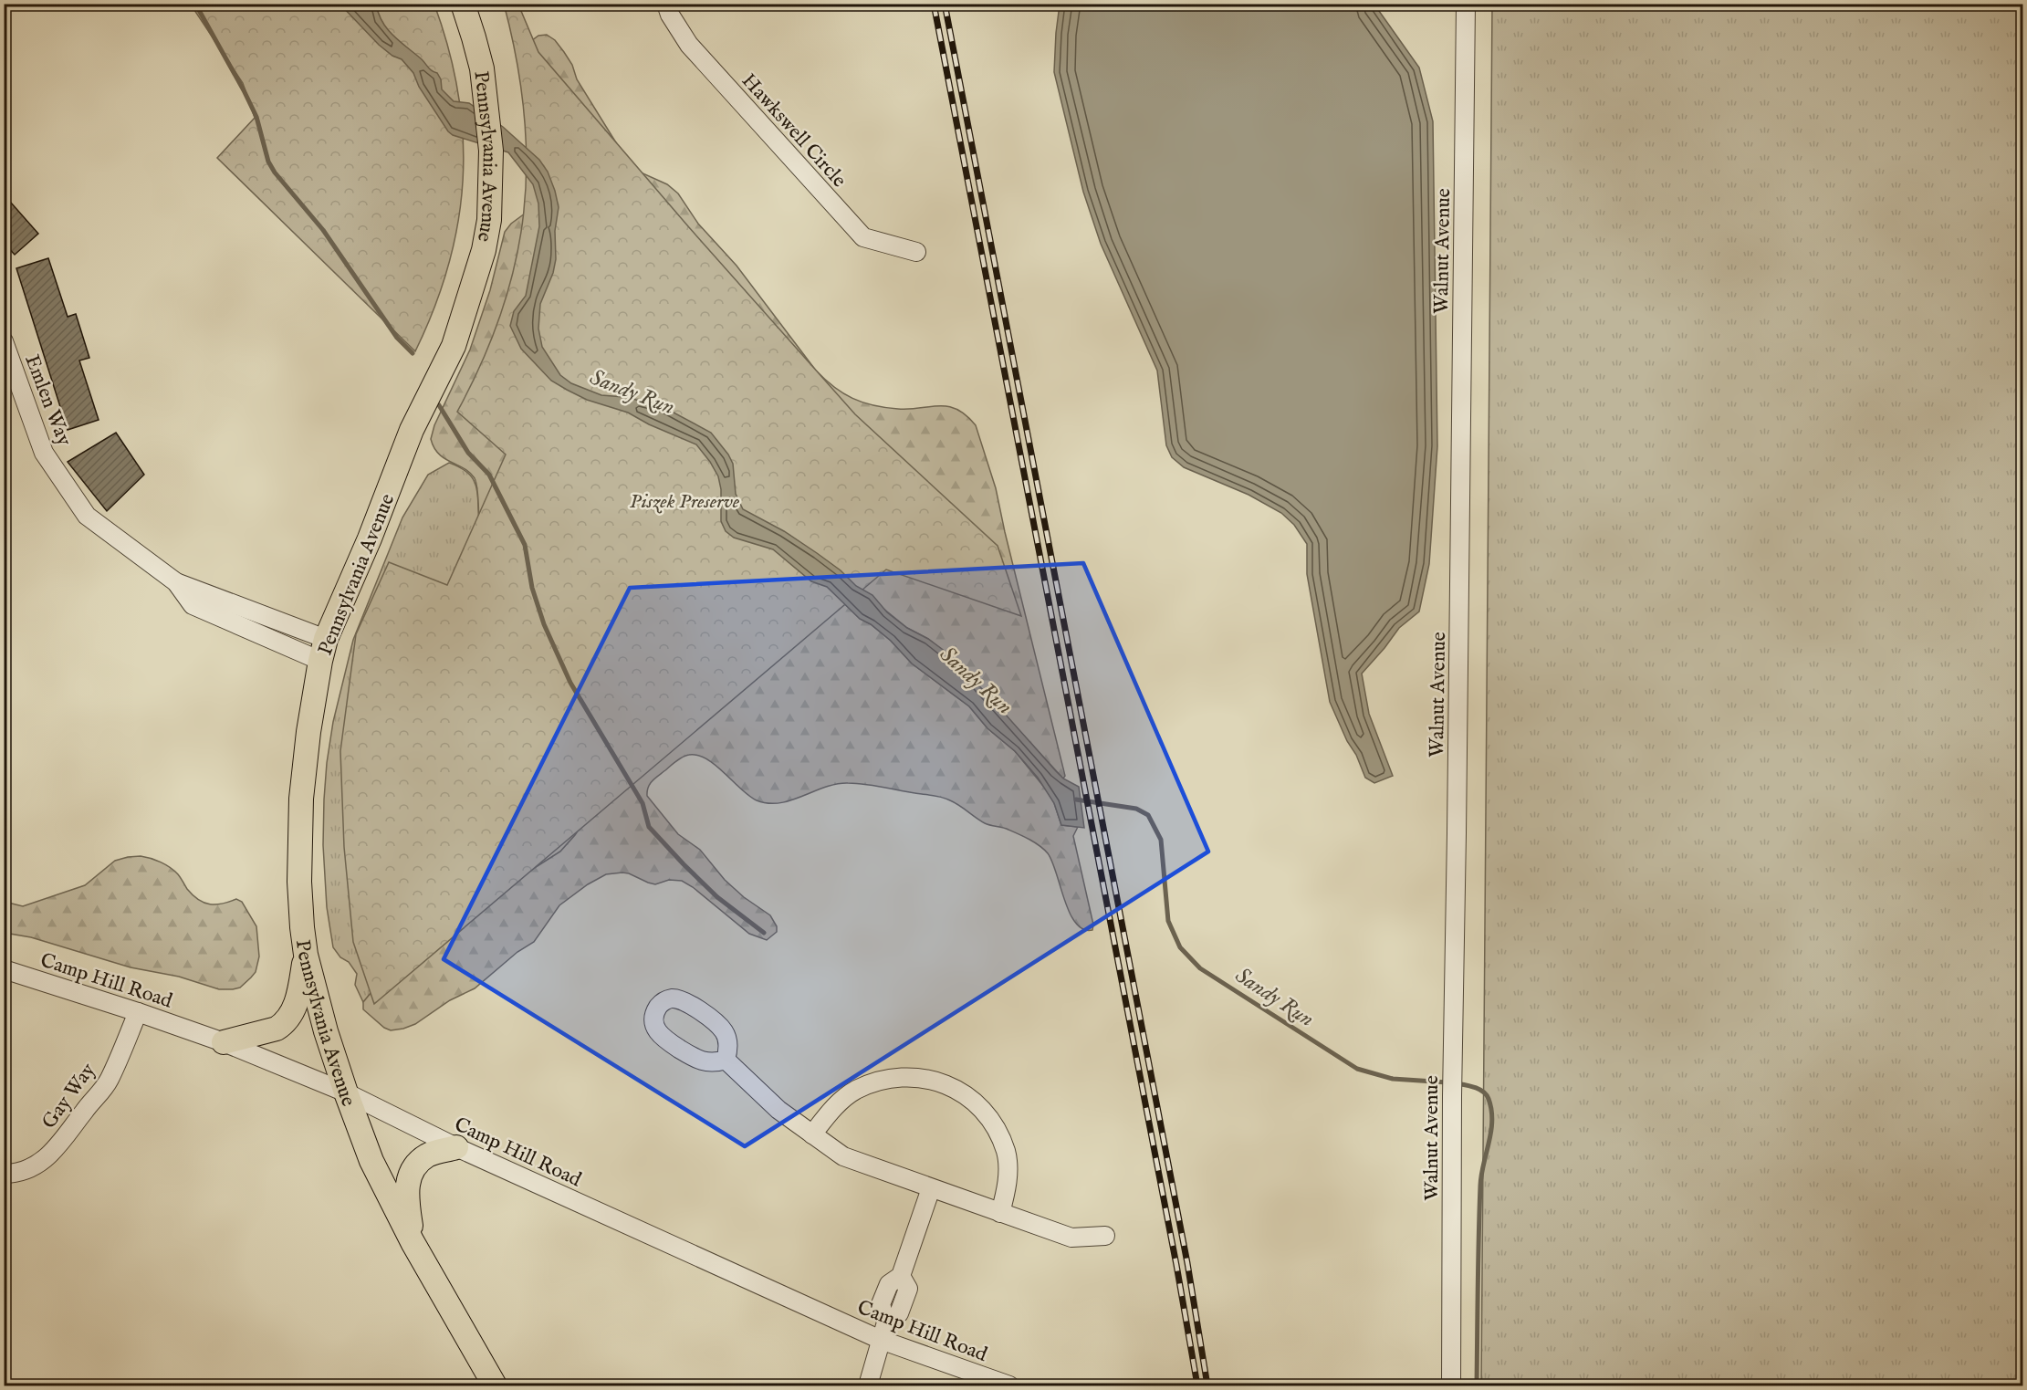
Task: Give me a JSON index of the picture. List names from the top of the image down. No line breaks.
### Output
{"streets":{"main road":["Pennsylvania Avenue"],"street":["Hawkswell Circle","Walnut Avenue","Emlen Way","Camp Hill Road","Gay Way"]},"crossings":[["Pennsylvania Avenue","Emlen Way"],["Pennsylvania Avenue","Camp Hill Road"],["Camp Hill Road","Gay Way"]],"water":["Sandy Run"],"parks":["Piszek Preserve"]}
